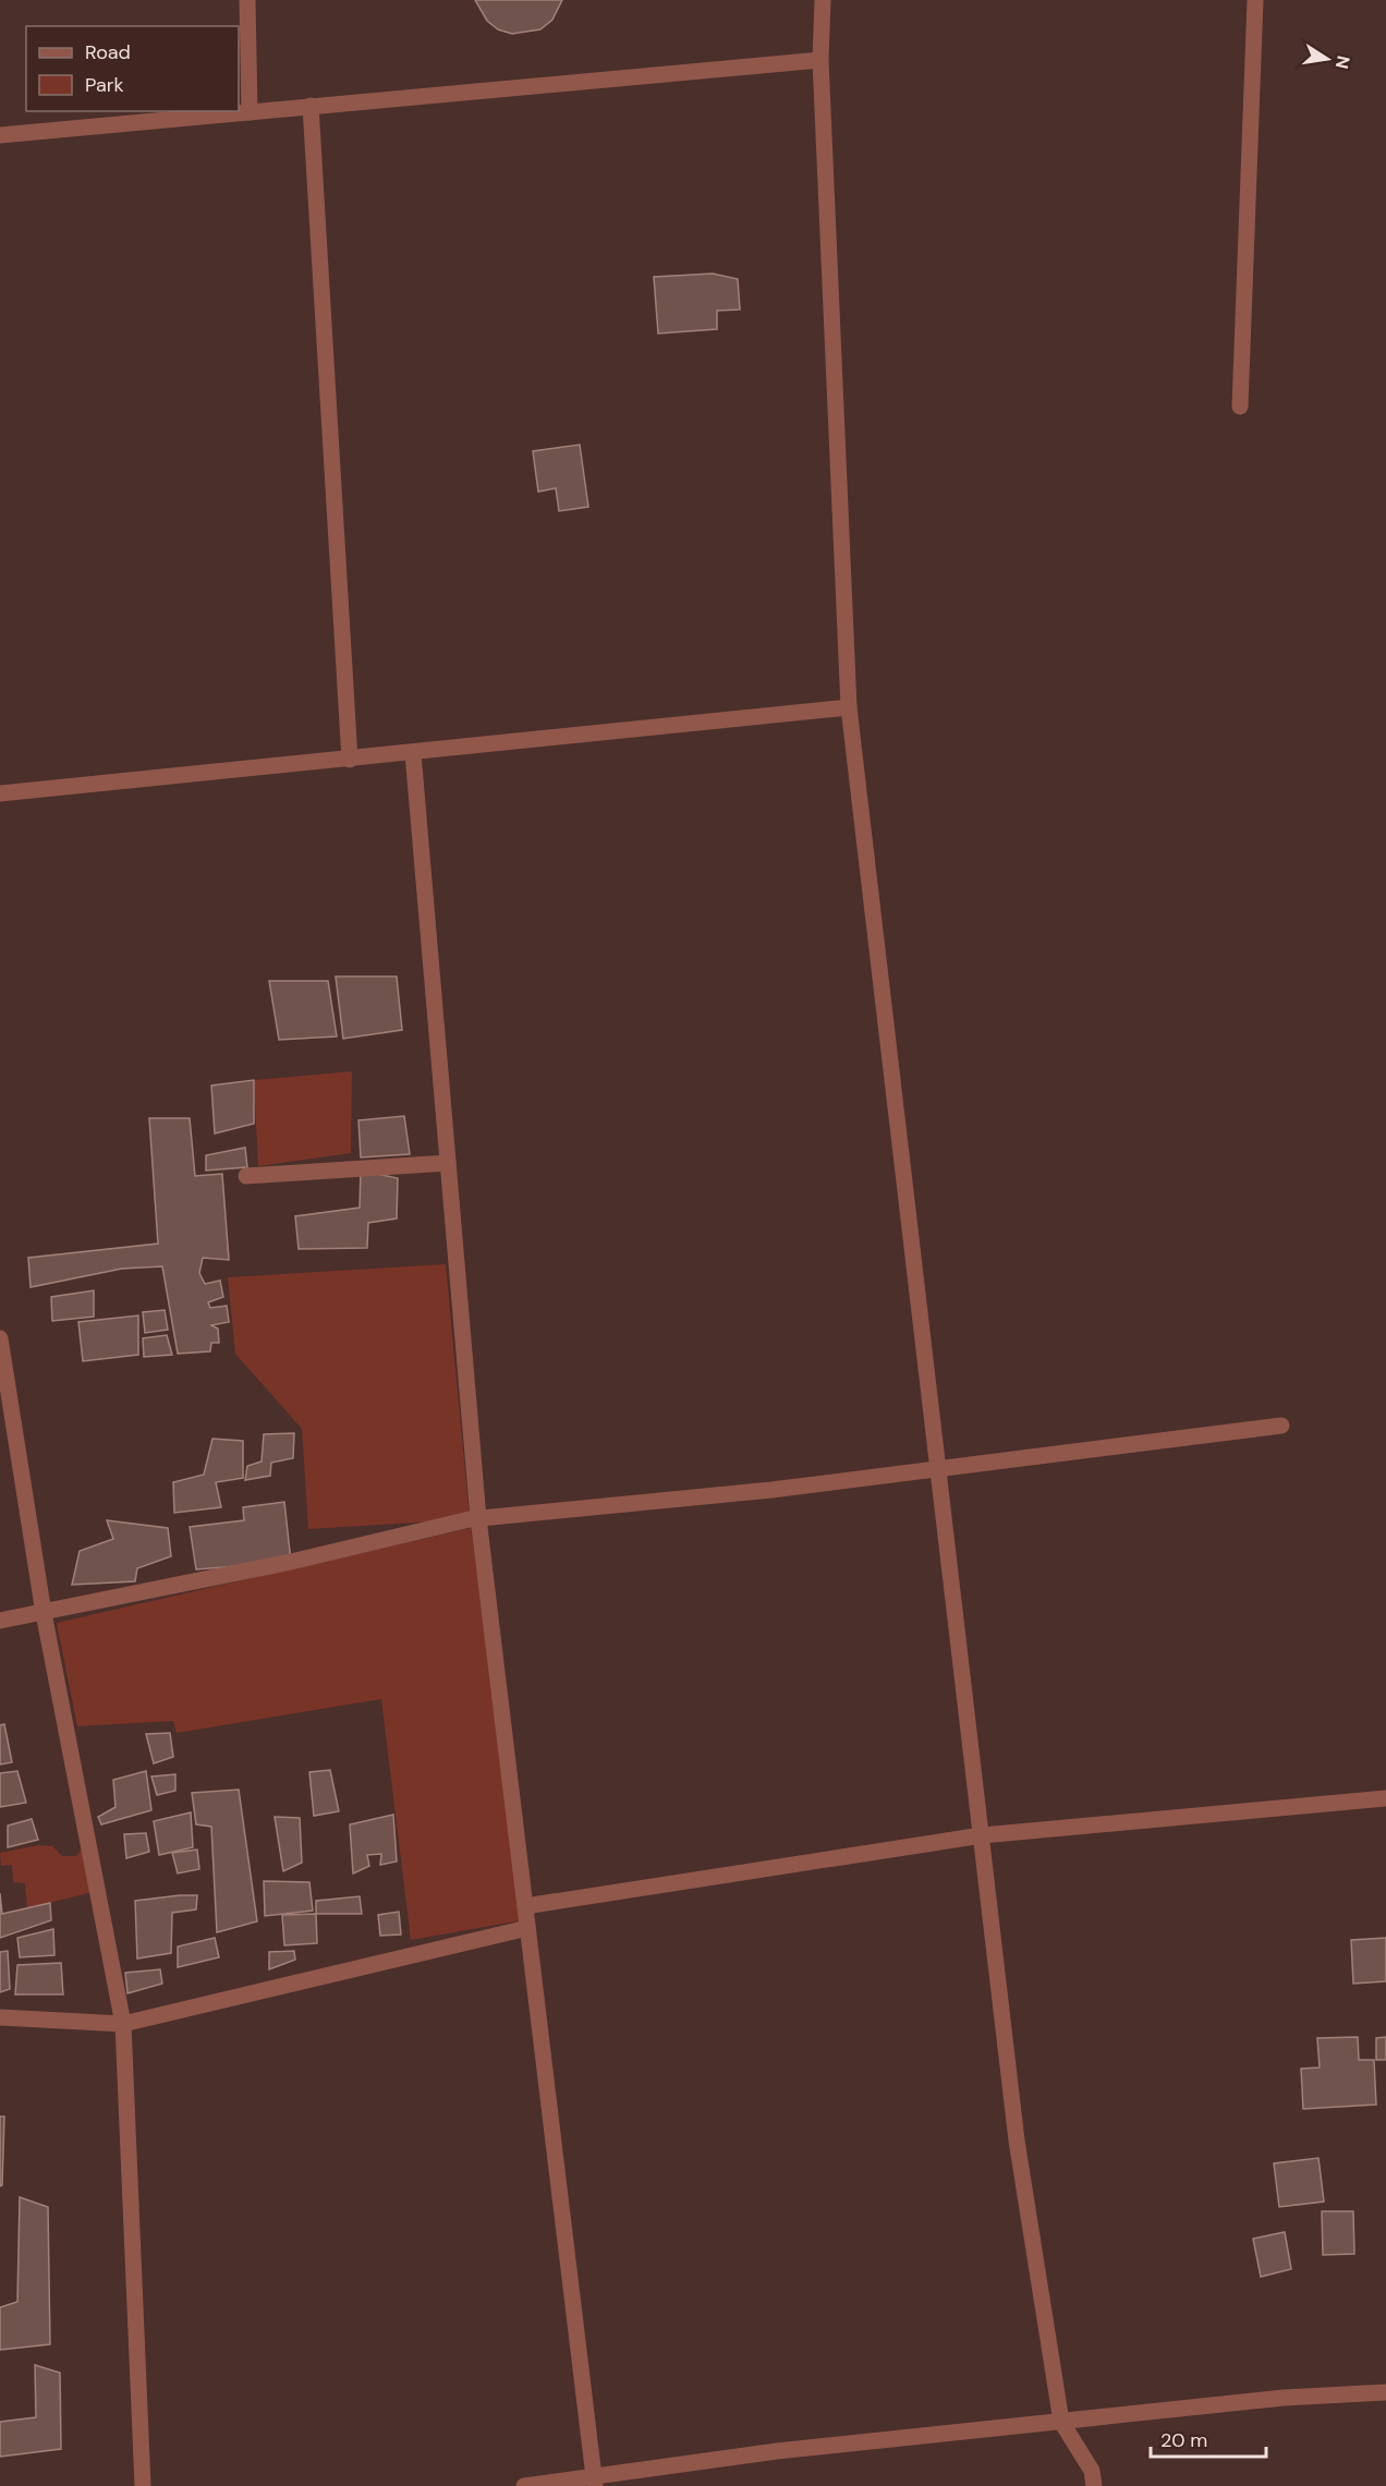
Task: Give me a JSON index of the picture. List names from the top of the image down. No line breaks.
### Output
{"legend":["Road","Park"],"scale_bar":"20 m","north":"right"}
